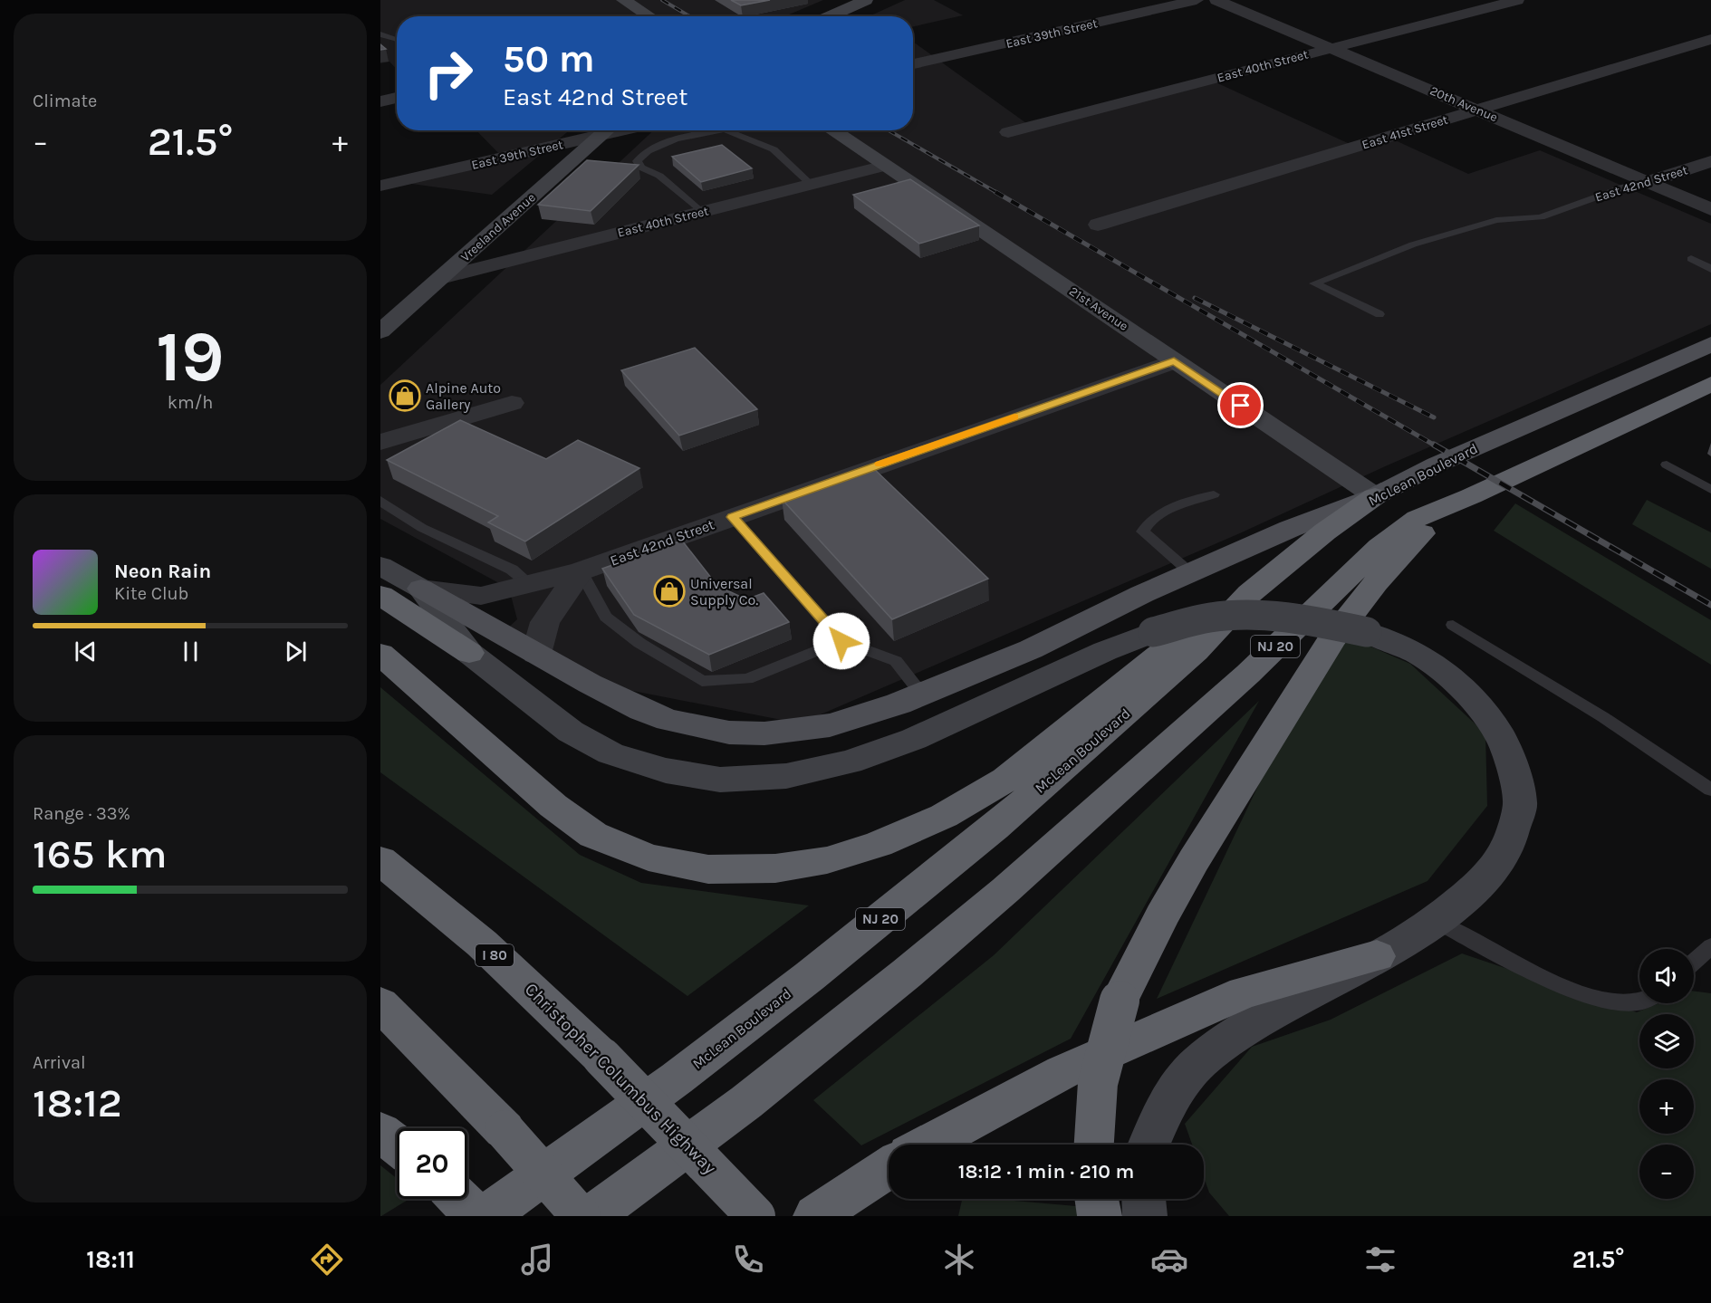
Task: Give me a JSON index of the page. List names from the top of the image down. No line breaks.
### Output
{"streets":{"highway":["McLean Boulevard","NJ 20","I 80","Christopher Columbus Highway"],"main road":["Vreeland Avenue","21st Avenue"],"street":["East 39th Street","East 40th Street","20th Avenue","East 41st Street","East 42nd Street"]},"crossings":[["East 40th Street","20th Avenue"],["East 40th Street","Vreeland Avenue"],["East 40th Street","21st Avenue"],["20th Avenue","East 41st Street"],["20th Avenue","East 42nd Street"],["East 42nd Street","21st Avenue"],["21st Avenue","McLean Boulevard"]],"places":{"shop":["Alpine Auto Gallery","Universal Supply Co."]},"page":{"tile":["Climate",["19","km/h"],["Range · 33%","165 km"],["Arrival","18:12"]],"turn":["50 m","East 42nd Street"],"heat":["−","21.5°","+"],"song":["Neon Rain","Kite Club"],"map_buttons":["+","−"],"limit":"20","trip":"18:12 · 1 min · 210 m","tabs":["18:11","21.5°"]}}
